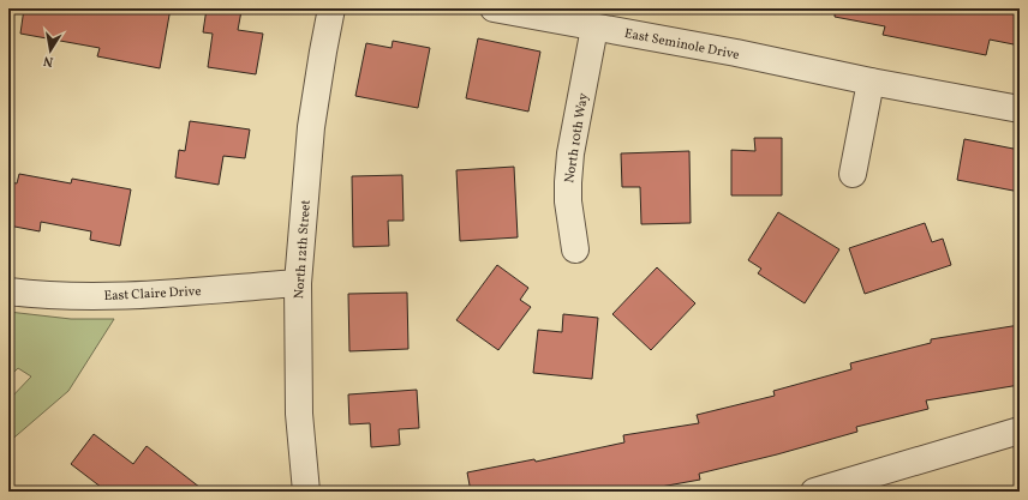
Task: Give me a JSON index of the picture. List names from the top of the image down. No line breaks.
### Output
{"streets":{"street":["East Seminole Drive","North 10th Way","North 12th Street","East Claire Drive"]},"crossings":[["East Seminole Drive","North 10th Way"],["North 12th Street","East Claire Drive"]],"north":"bottom"}
